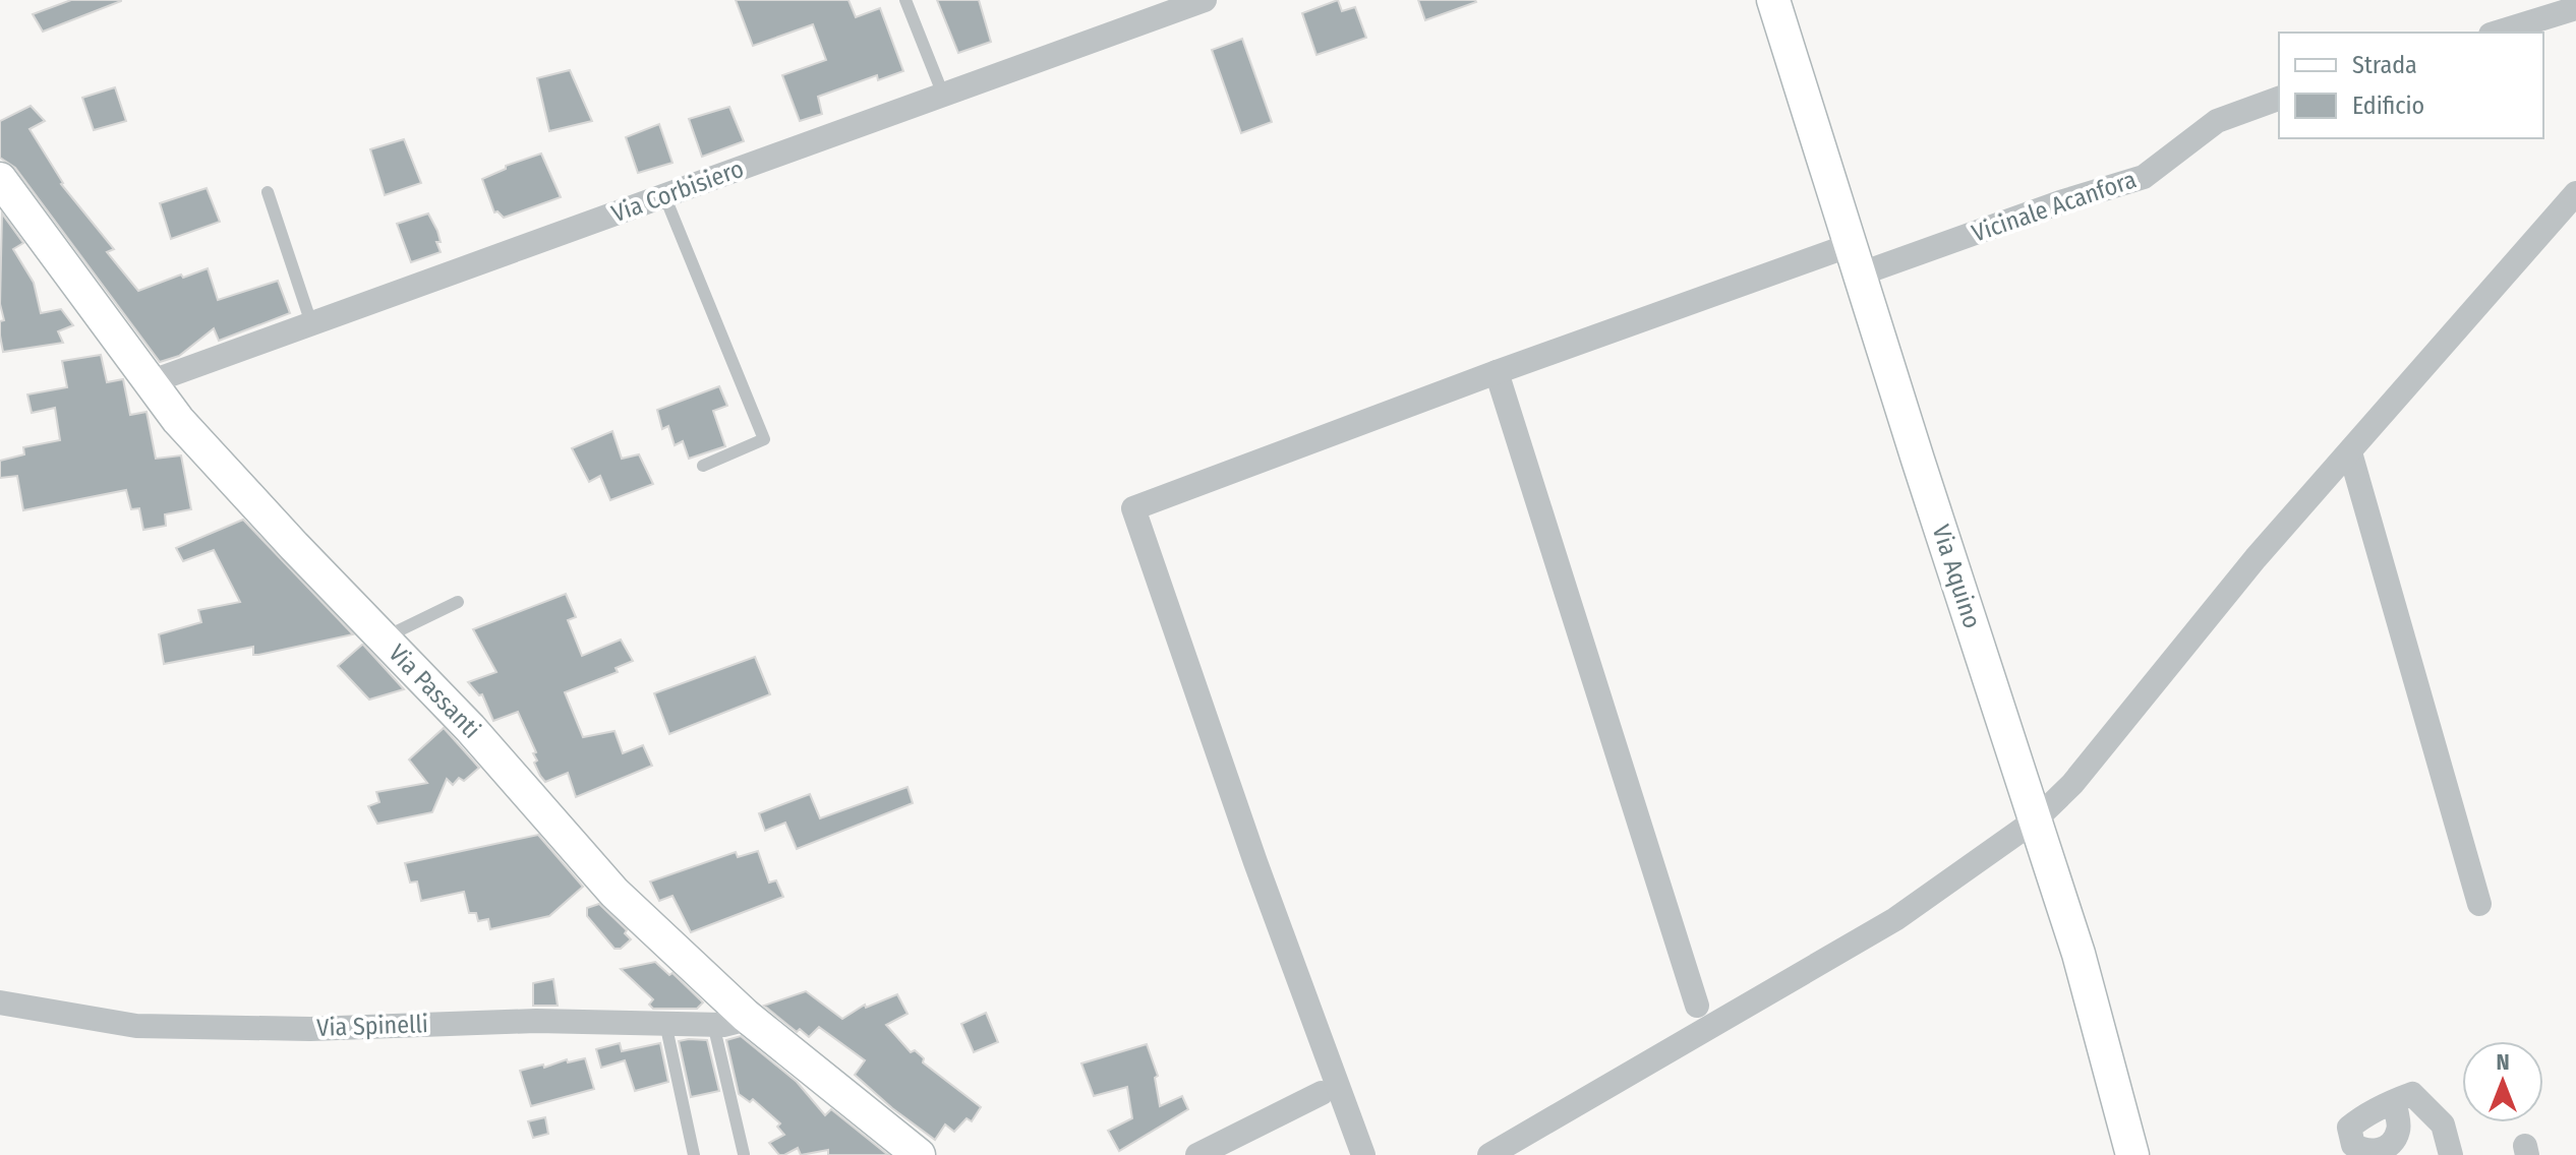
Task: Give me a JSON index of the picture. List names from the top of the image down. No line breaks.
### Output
{"streets":{"street":["Via Corbisiero","Vicinale Acanfora","Via Aquino","Via Passanti","Via Spinelli"]},"crossings":[["Via Corbisiero","Via Passanti"],["Vicinale Acanfora","Via Aquino"],["Via Passanti","Via Spinelli"]],"legend":["Strada","Edificio"],"north":"top"}
